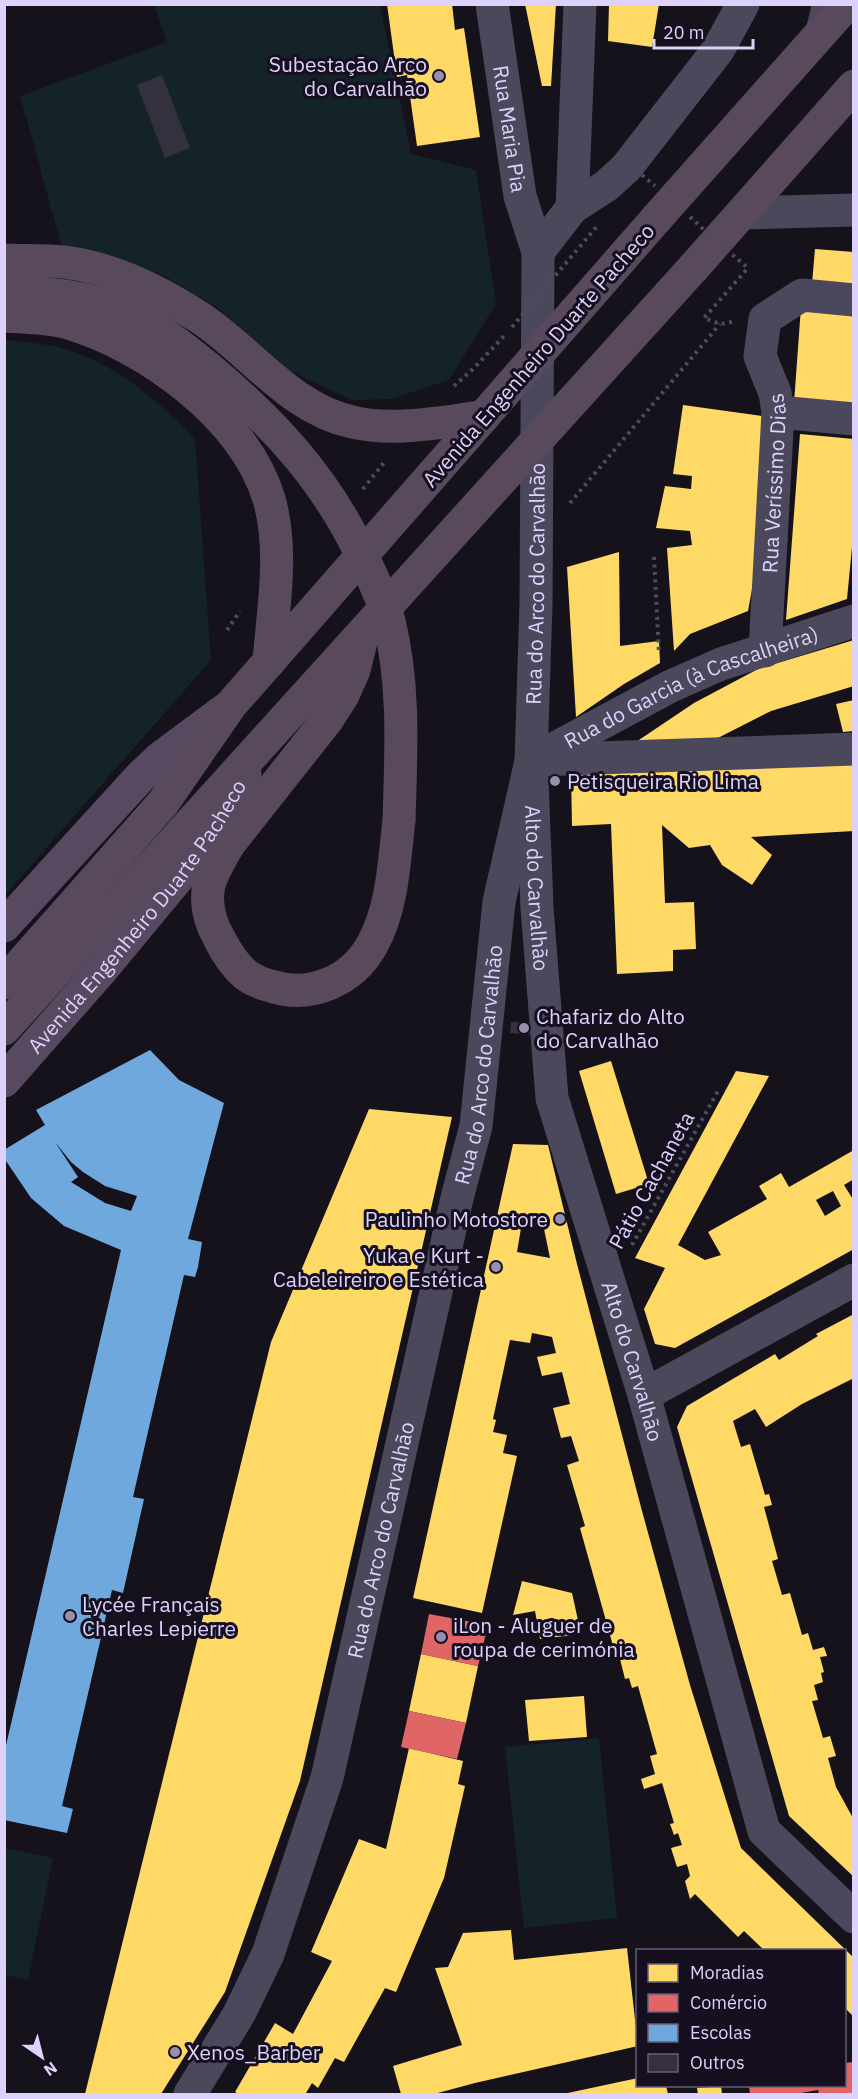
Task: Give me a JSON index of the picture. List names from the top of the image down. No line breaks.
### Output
{"streets":{"highway":["Avenida Engenheiro Duarte Pacheco"],"street":["Rua Maria Pia","Rua Veríssimo Dias","Rua do Arco do Carvalhão","Rua do Garcia (à Cascalheira)","Alto do Carvalhão"],"path":["Pátio Cachaneta"]},"crossings":[["Rua Maria Pia","Rua do Arco do Carvalhão"],["Rua Veríssimo Dias","Rua do Garcia (à Cascalheira)"],["Rua do Arco do Carvalhão","Rua do Garcia (à Cascalheira)"],["Rua do Arco do Carvalhão","Alto do Carvalhão"],["Rua do Garcia (à Cascalheira)","Alto do Carvalhão"],["Alto do Carvalhão","Pátio Cachaneta"]],"places":["Subestação Arco do Carvalhão","Petisqueira Rio Lima","Chafariz do Alto do Carvalhão","Paulinho Motostore","Yuka e Kurt - Cabeleireiro e Estética","Lycée Français Charles Lepierre","iLon - Aluguer de roupa de cerimónia","Xenos_Barber"],"legend":["Moradias","Comércio","Escolas","Outros"],"scale_bar":"20 m","north":"bottom right"}
